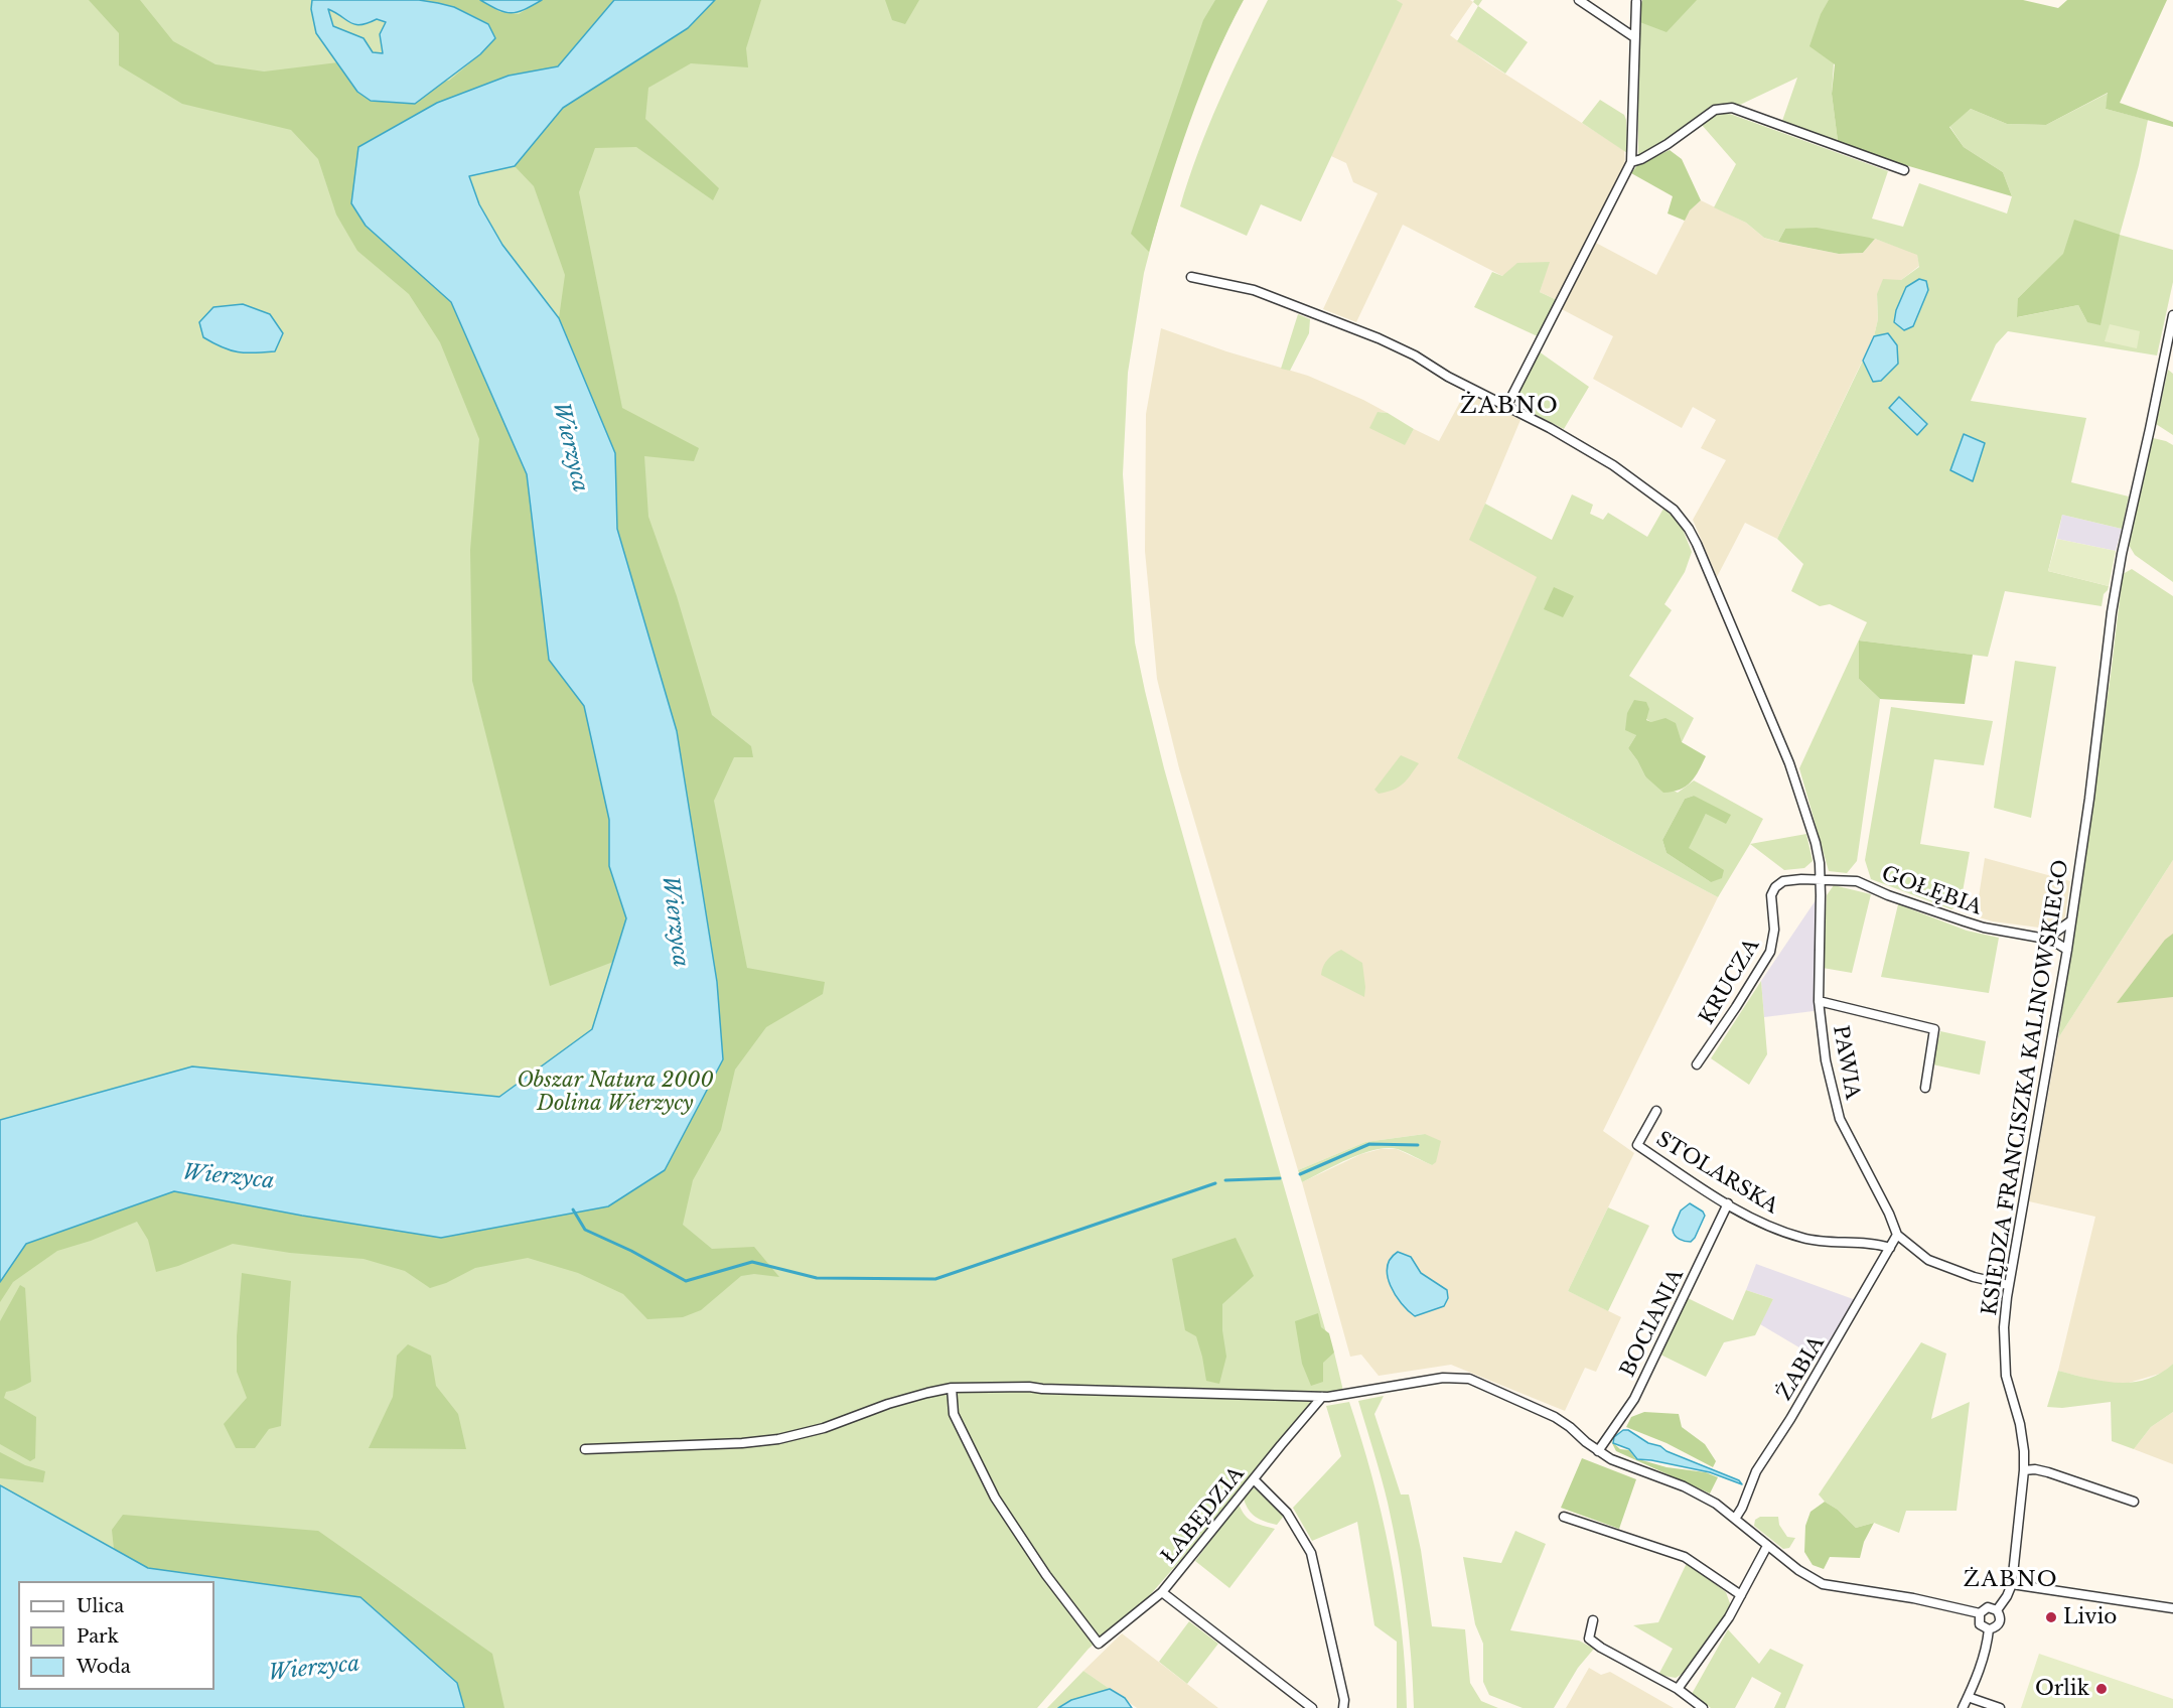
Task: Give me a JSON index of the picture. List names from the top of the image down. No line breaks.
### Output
{"streets":{"street":["GOŁĘBIA","KRUCZA","PAWIA","KSIĘDZA FRANCISZKA KALINOWSKIEGO","STOLARSKA","BOCIANIA","ŻABIA","ŁABĘDZIA"]},"crossings":[["GOŁĘBIA","KRUCZA"],["GOŁĘBIA","PAWIA"],["GOŁĘBIA","KSIĘDZA FRANCISZKA KALINOWSKIEGO"],["KRUCZA","PAWIA"],["PAWIA","KSIĘDZA FRANCISZKA KALINOWSKIEGO"],["PAWIA","ŻABIA"],["STOLARSKA","BOCIANIA"],["STOLARSKA","ŻABIA"]],"districts":["ŻABNO","ŻABNO"],"water":["Wierzyca"],"parks":["Obszar Natura 2000 Dolina Wierzycy"],"places":["Livio","Orlik"],"legend":["Ulica","Park","Woda"]}
